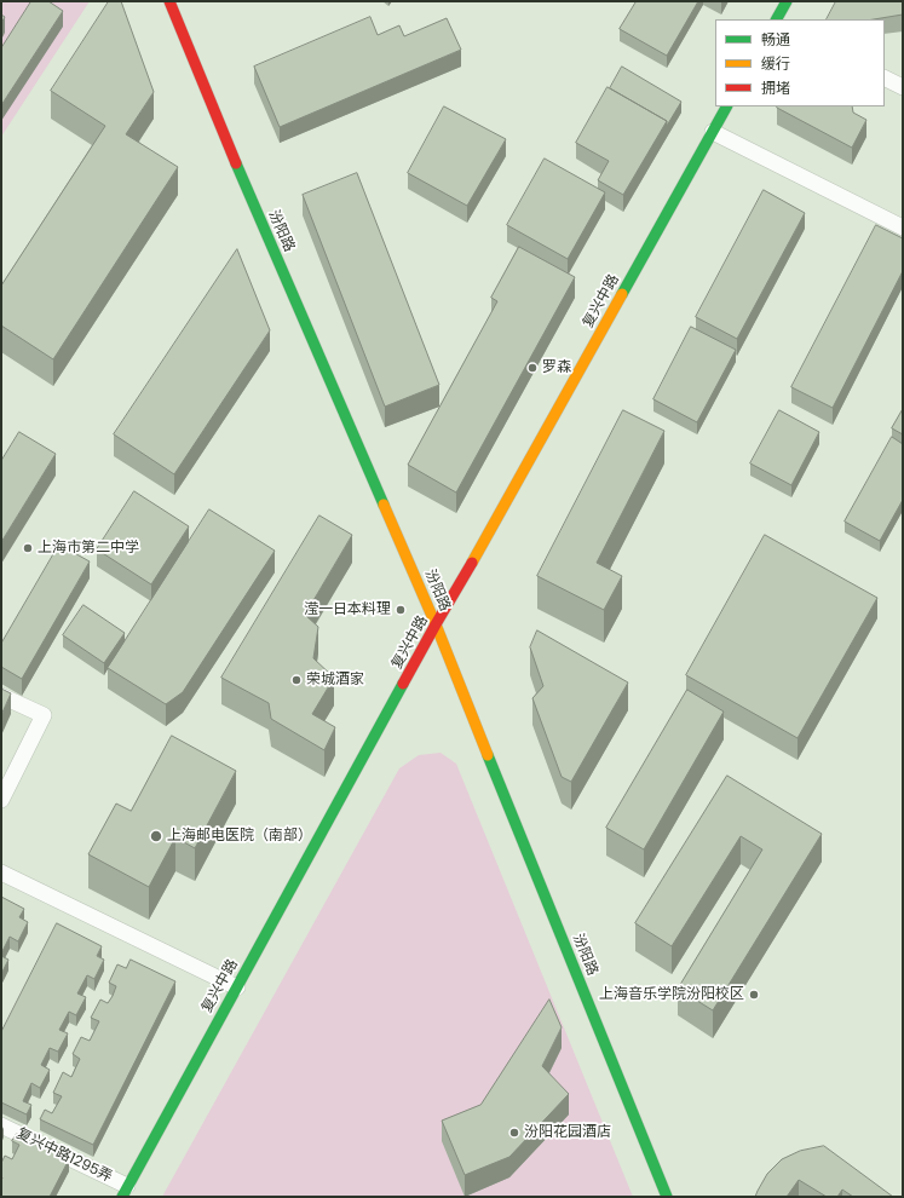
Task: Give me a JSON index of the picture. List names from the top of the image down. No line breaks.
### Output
{"streets":{"street":["汾阳路","复兴中路"],"lane":["复兴中路1295弄"]},"crossings":[["汾阳路","复兴中路"],["复兴中路","复兴中路1295弄"]],"places":["罗森","上海市第二中学","滢一日本料理","荣城酒家","上海邮电医院（南部）","上海音乐学院汾阳校区","汾阳花园酒店"],"legend":["畅通","缓行","拥堵"]}
